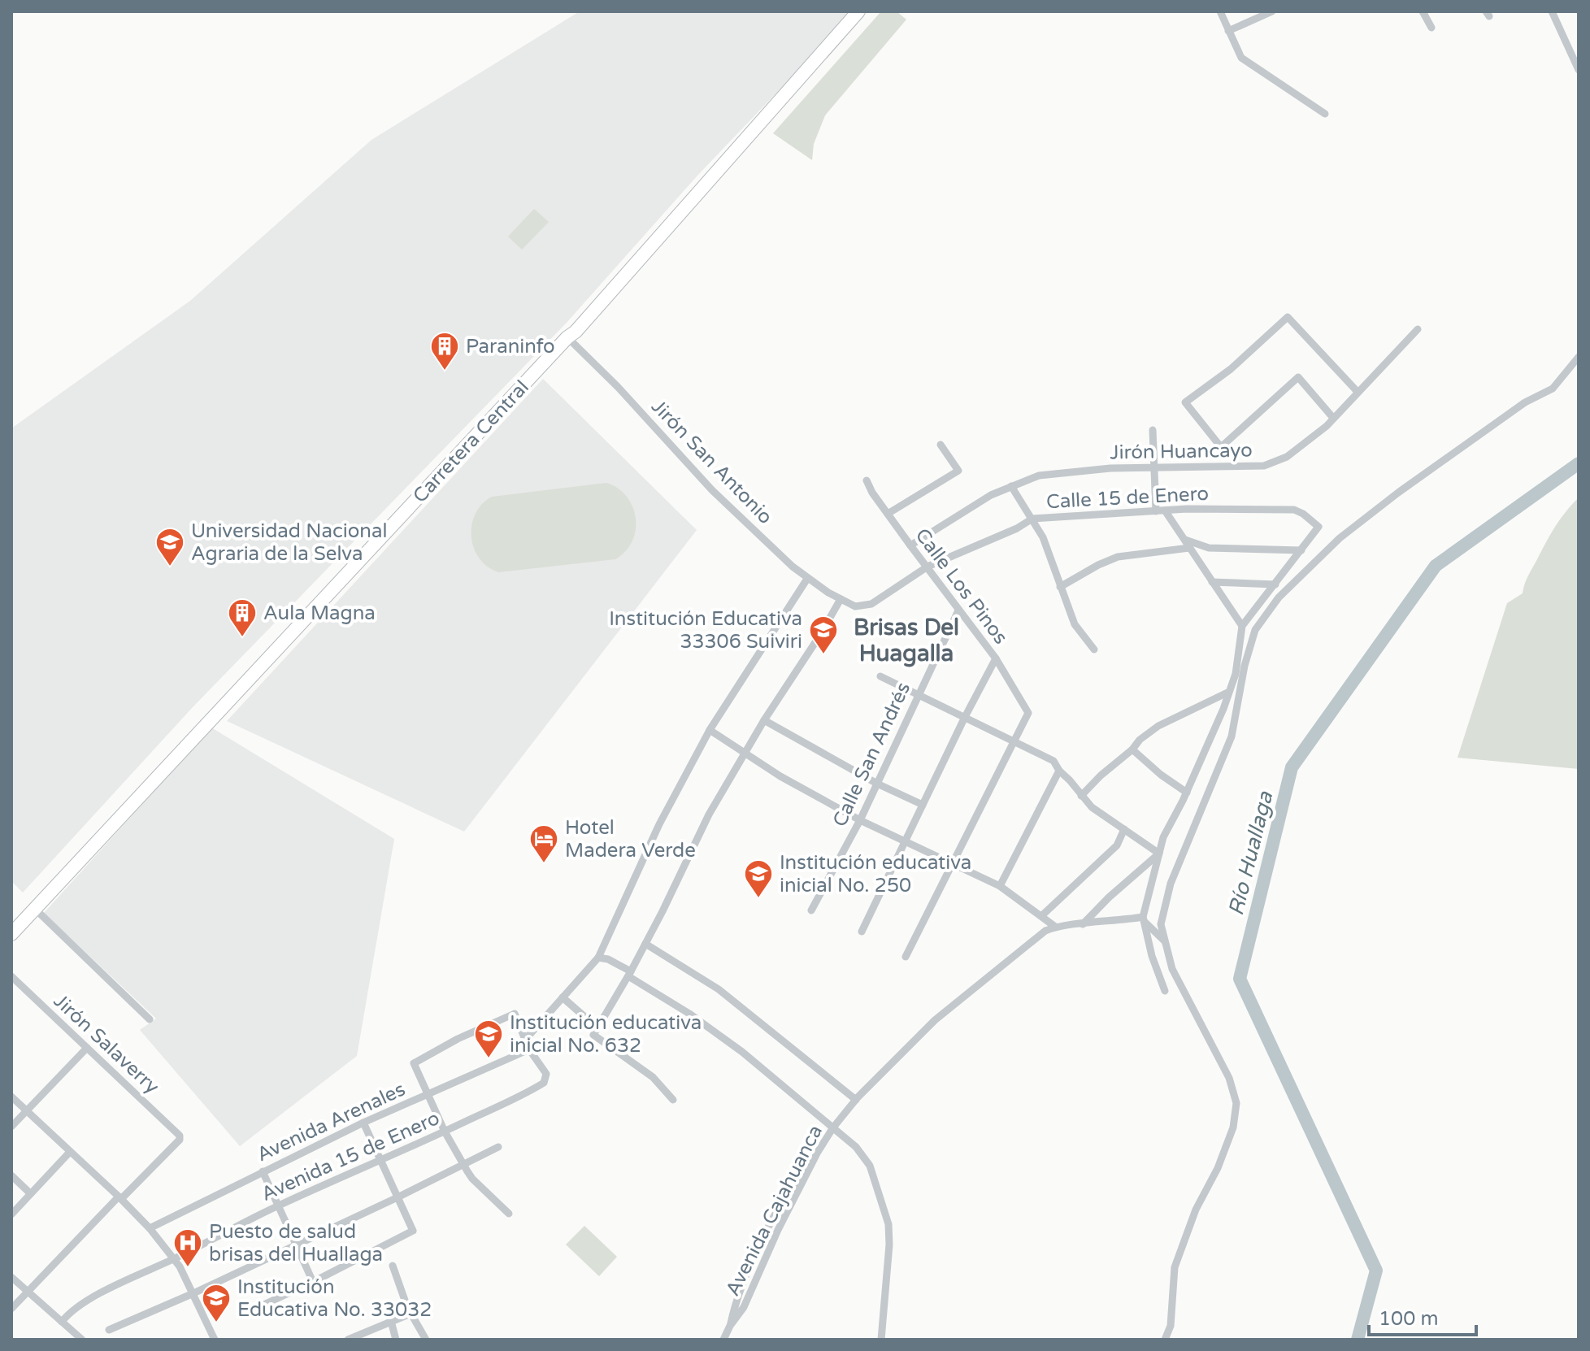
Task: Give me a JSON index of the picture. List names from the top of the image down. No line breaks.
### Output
{"streets":{"highway":["Carretera Central"],"street":["Jirón Huancayo","Jirón San Antonio","Calle 15 de Enero","Calle Los Pinos","Calle San Andrés","Jirón Salaverry","Avenida Arenales","Avenida 15 de Enero","Avenida Cajahuanca"]},"crossings":[["Carretera Central","Jirón San Antonio"],["Jirón Huancayo","Calle Los Pinos"],["Jirón San Antonio","Calle 15 de Enero"],["Calle 15 de Enero","Calle Los Pinos"],["Calle Los Pinos","Calle San Andrés"],["Avenida Arenales","Avenida 15 de Enero"]],"districts":["Brisas Del Huagalla"],"water":["Río Huallaga"],"places":{"building":["Paraninfo","Aula Magna"],"school or university":["Universidad Nacional Agraria de la Selva","Institución Educativa 33306 Suiviri","Institución educativa inicial No. 250","Institución educativa inicial No. 632","Institución Educativa No. 33032"],"hotel":["Hotel Madera Verde"],"hospital":["Puesto de salud brisas del Huallaga"]},"scale_bar":"100 m"}
